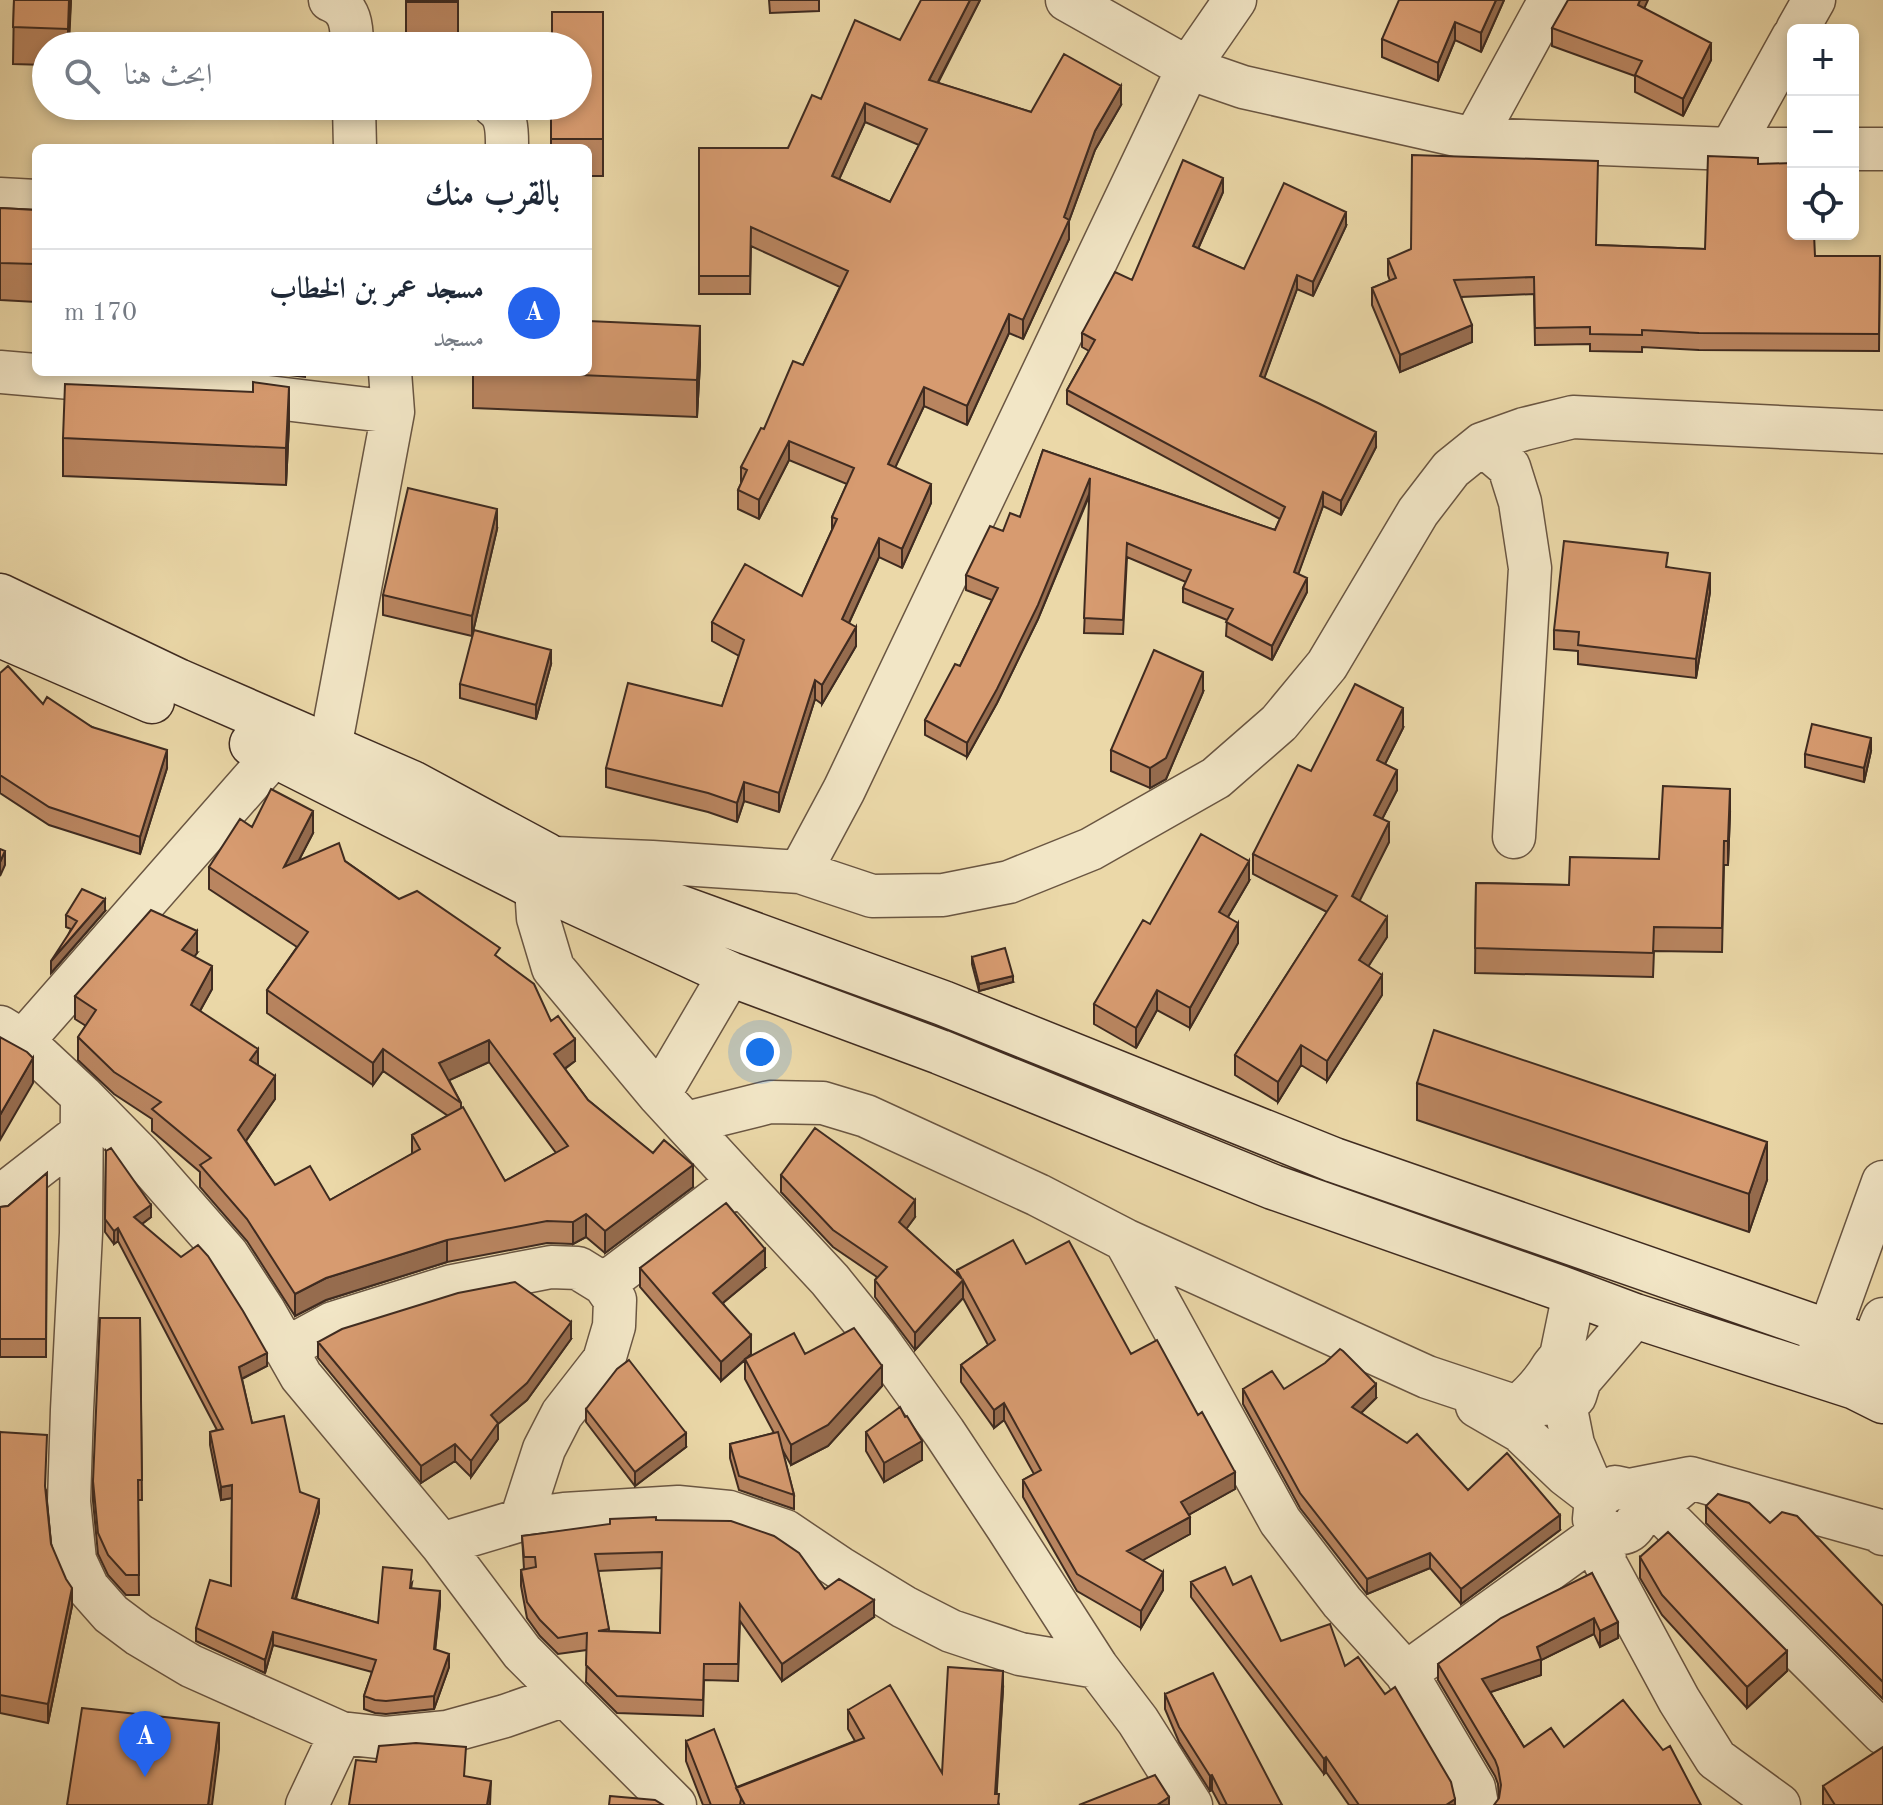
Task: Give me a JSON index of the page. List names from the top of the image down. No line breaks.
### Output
{"page":{"map_buttons":["+","−"],"search":"ابحث هنا","heading":"بالقرب منك","list":[{"mark":"A","name":"مسجد عمر بن الخطاب","note":"مسجد","value":"170 m"}],"pins":"A"}}
